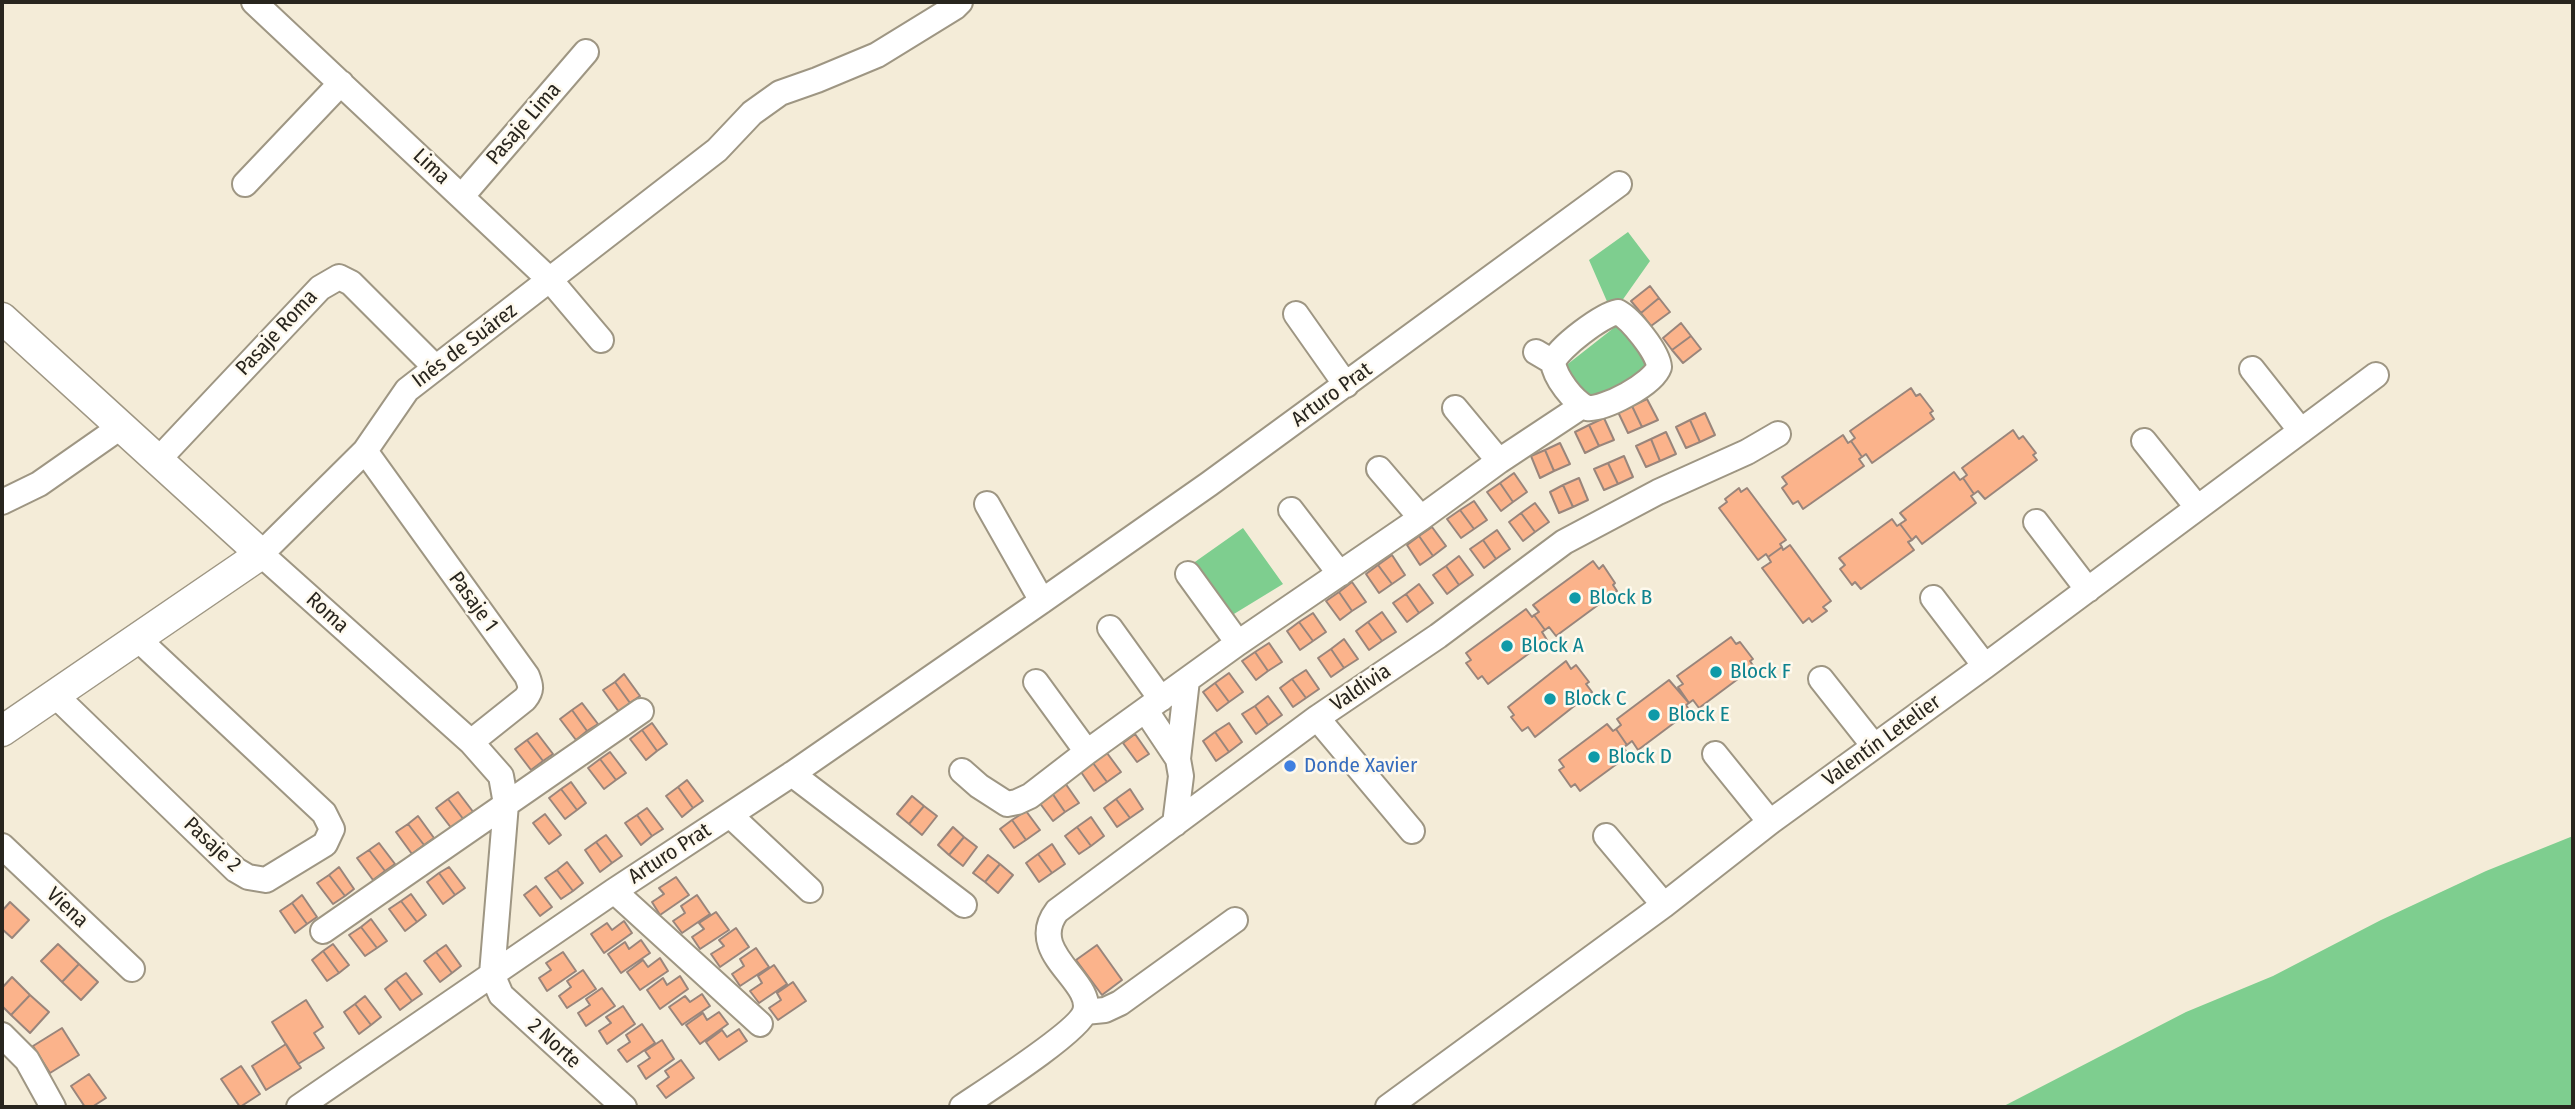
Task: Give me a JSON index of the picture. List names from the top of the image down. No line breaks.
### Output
{"streets":{"street":["Pasaje Lima","Lima","Pasaje Roma","Inés de Suárez","Arturo Prat","Pasaje 1","Roma","Valdivia","Valentín Letelier","Pasaje 2","Viena","2 Norte"]},"crossings":[["Pasaje Lima","Lima"],["Lima","Inés de Suárez"],["Pasaje Roma","Inés de Suárez"],["Pasaje Roma","Roma"],["Inés de Suárez","Pasaje 1"],["Inés de Suárez","Roma"],["Inés de Suárez","Pasaje 2"],["Arturo Prat","Roma"],["Arturo Prat","2 Norte"],["Pasaje 1","Roma"],["Roma","2 Norte"]],"places":["Block B","Block A","Block F","Block C","Block E","Block D","Donde Xavier"]}
